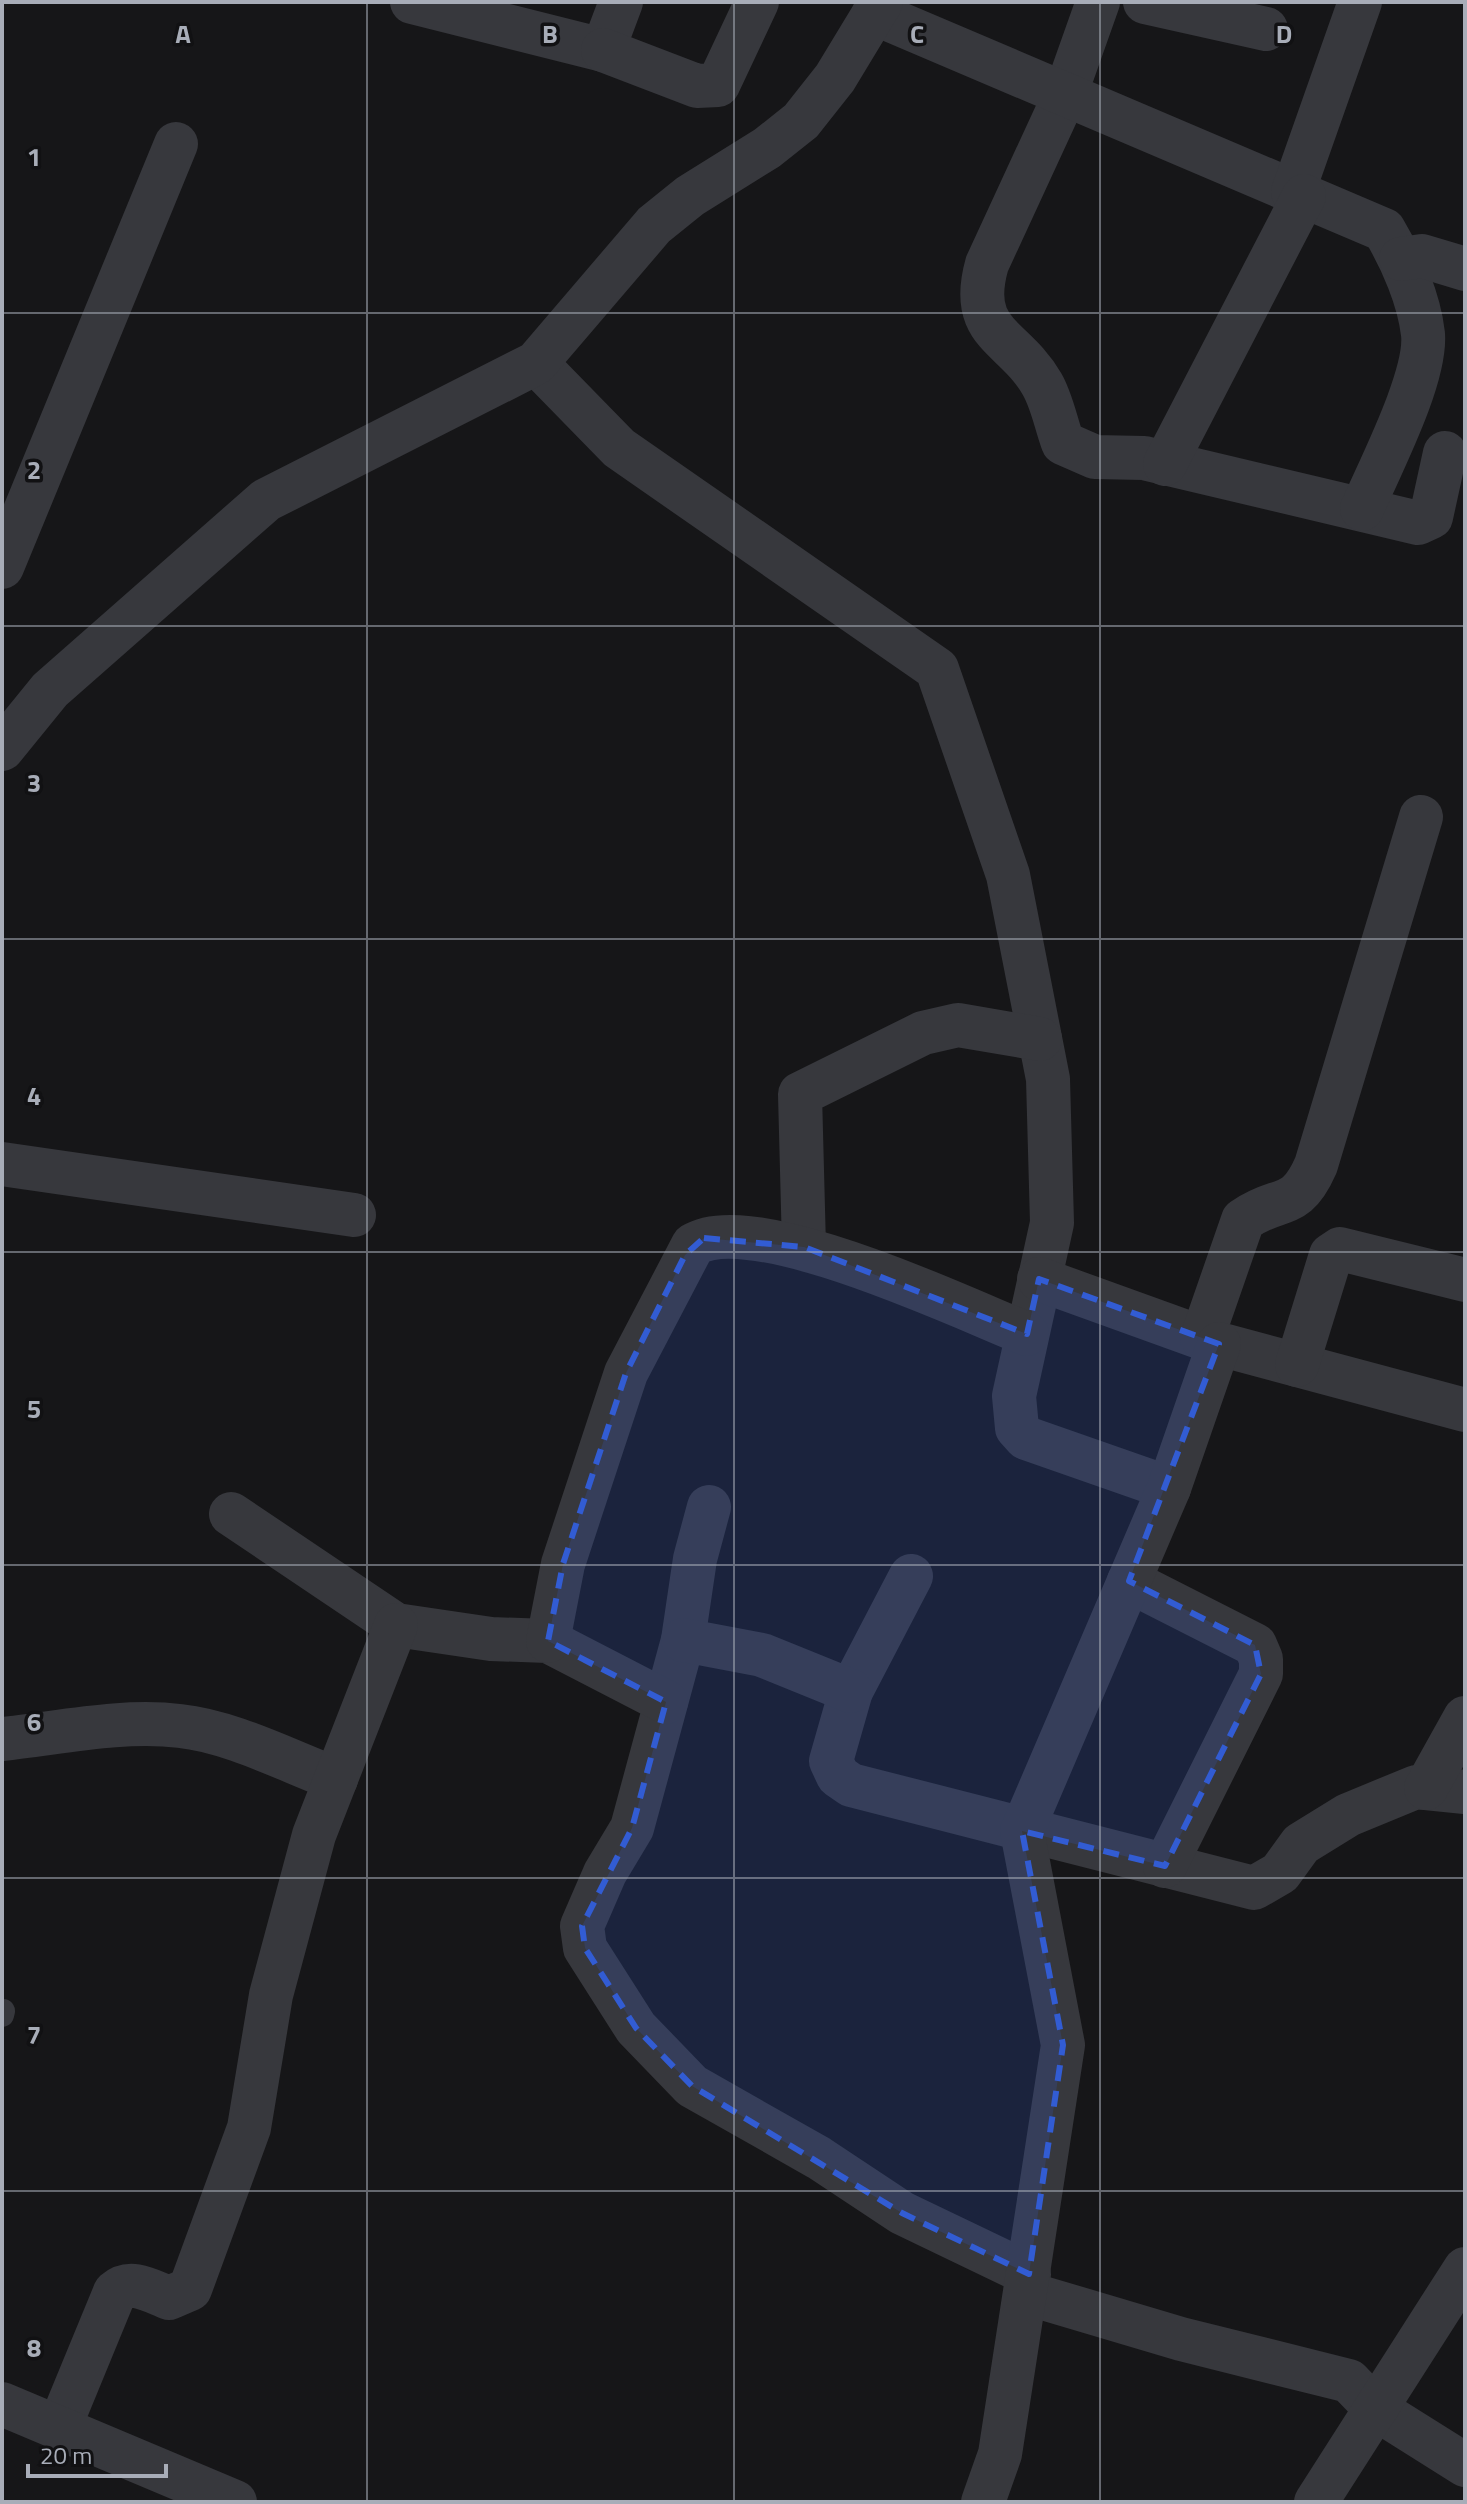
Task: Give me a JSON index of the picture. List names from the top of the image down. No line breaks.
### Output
{"scale_bar":"20 m","grid":{"columns":["A","B","C","D"],"rows":["1","2","3","4","5","6","7","8"]}}
